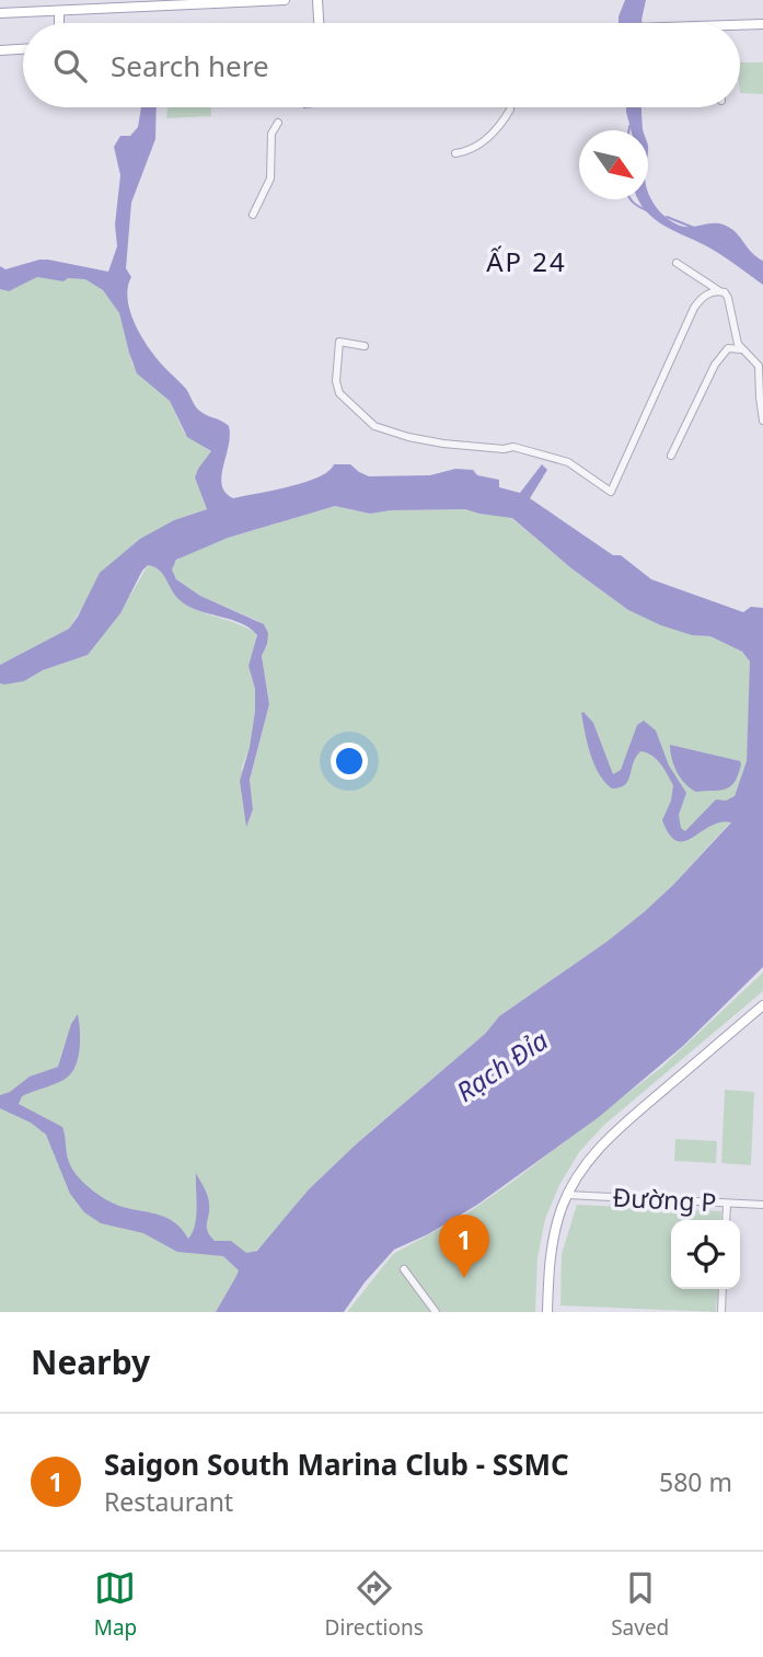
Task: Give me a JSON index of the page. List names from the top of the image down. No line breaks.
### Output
{"streets":{"street":["Đường P"]},"districts":["ẤP 24"],"water":["Rạch Đỉa"],"north":"bottom right","page":{"search":"Search here","pins":"1","heading":"Nearby","list":[{"mark":"1","name":"Saigon South Marina Club - SSMC","note":"Restaurant","value":"580 m"}],"nav":["Map","Directions","Saved"]}}
